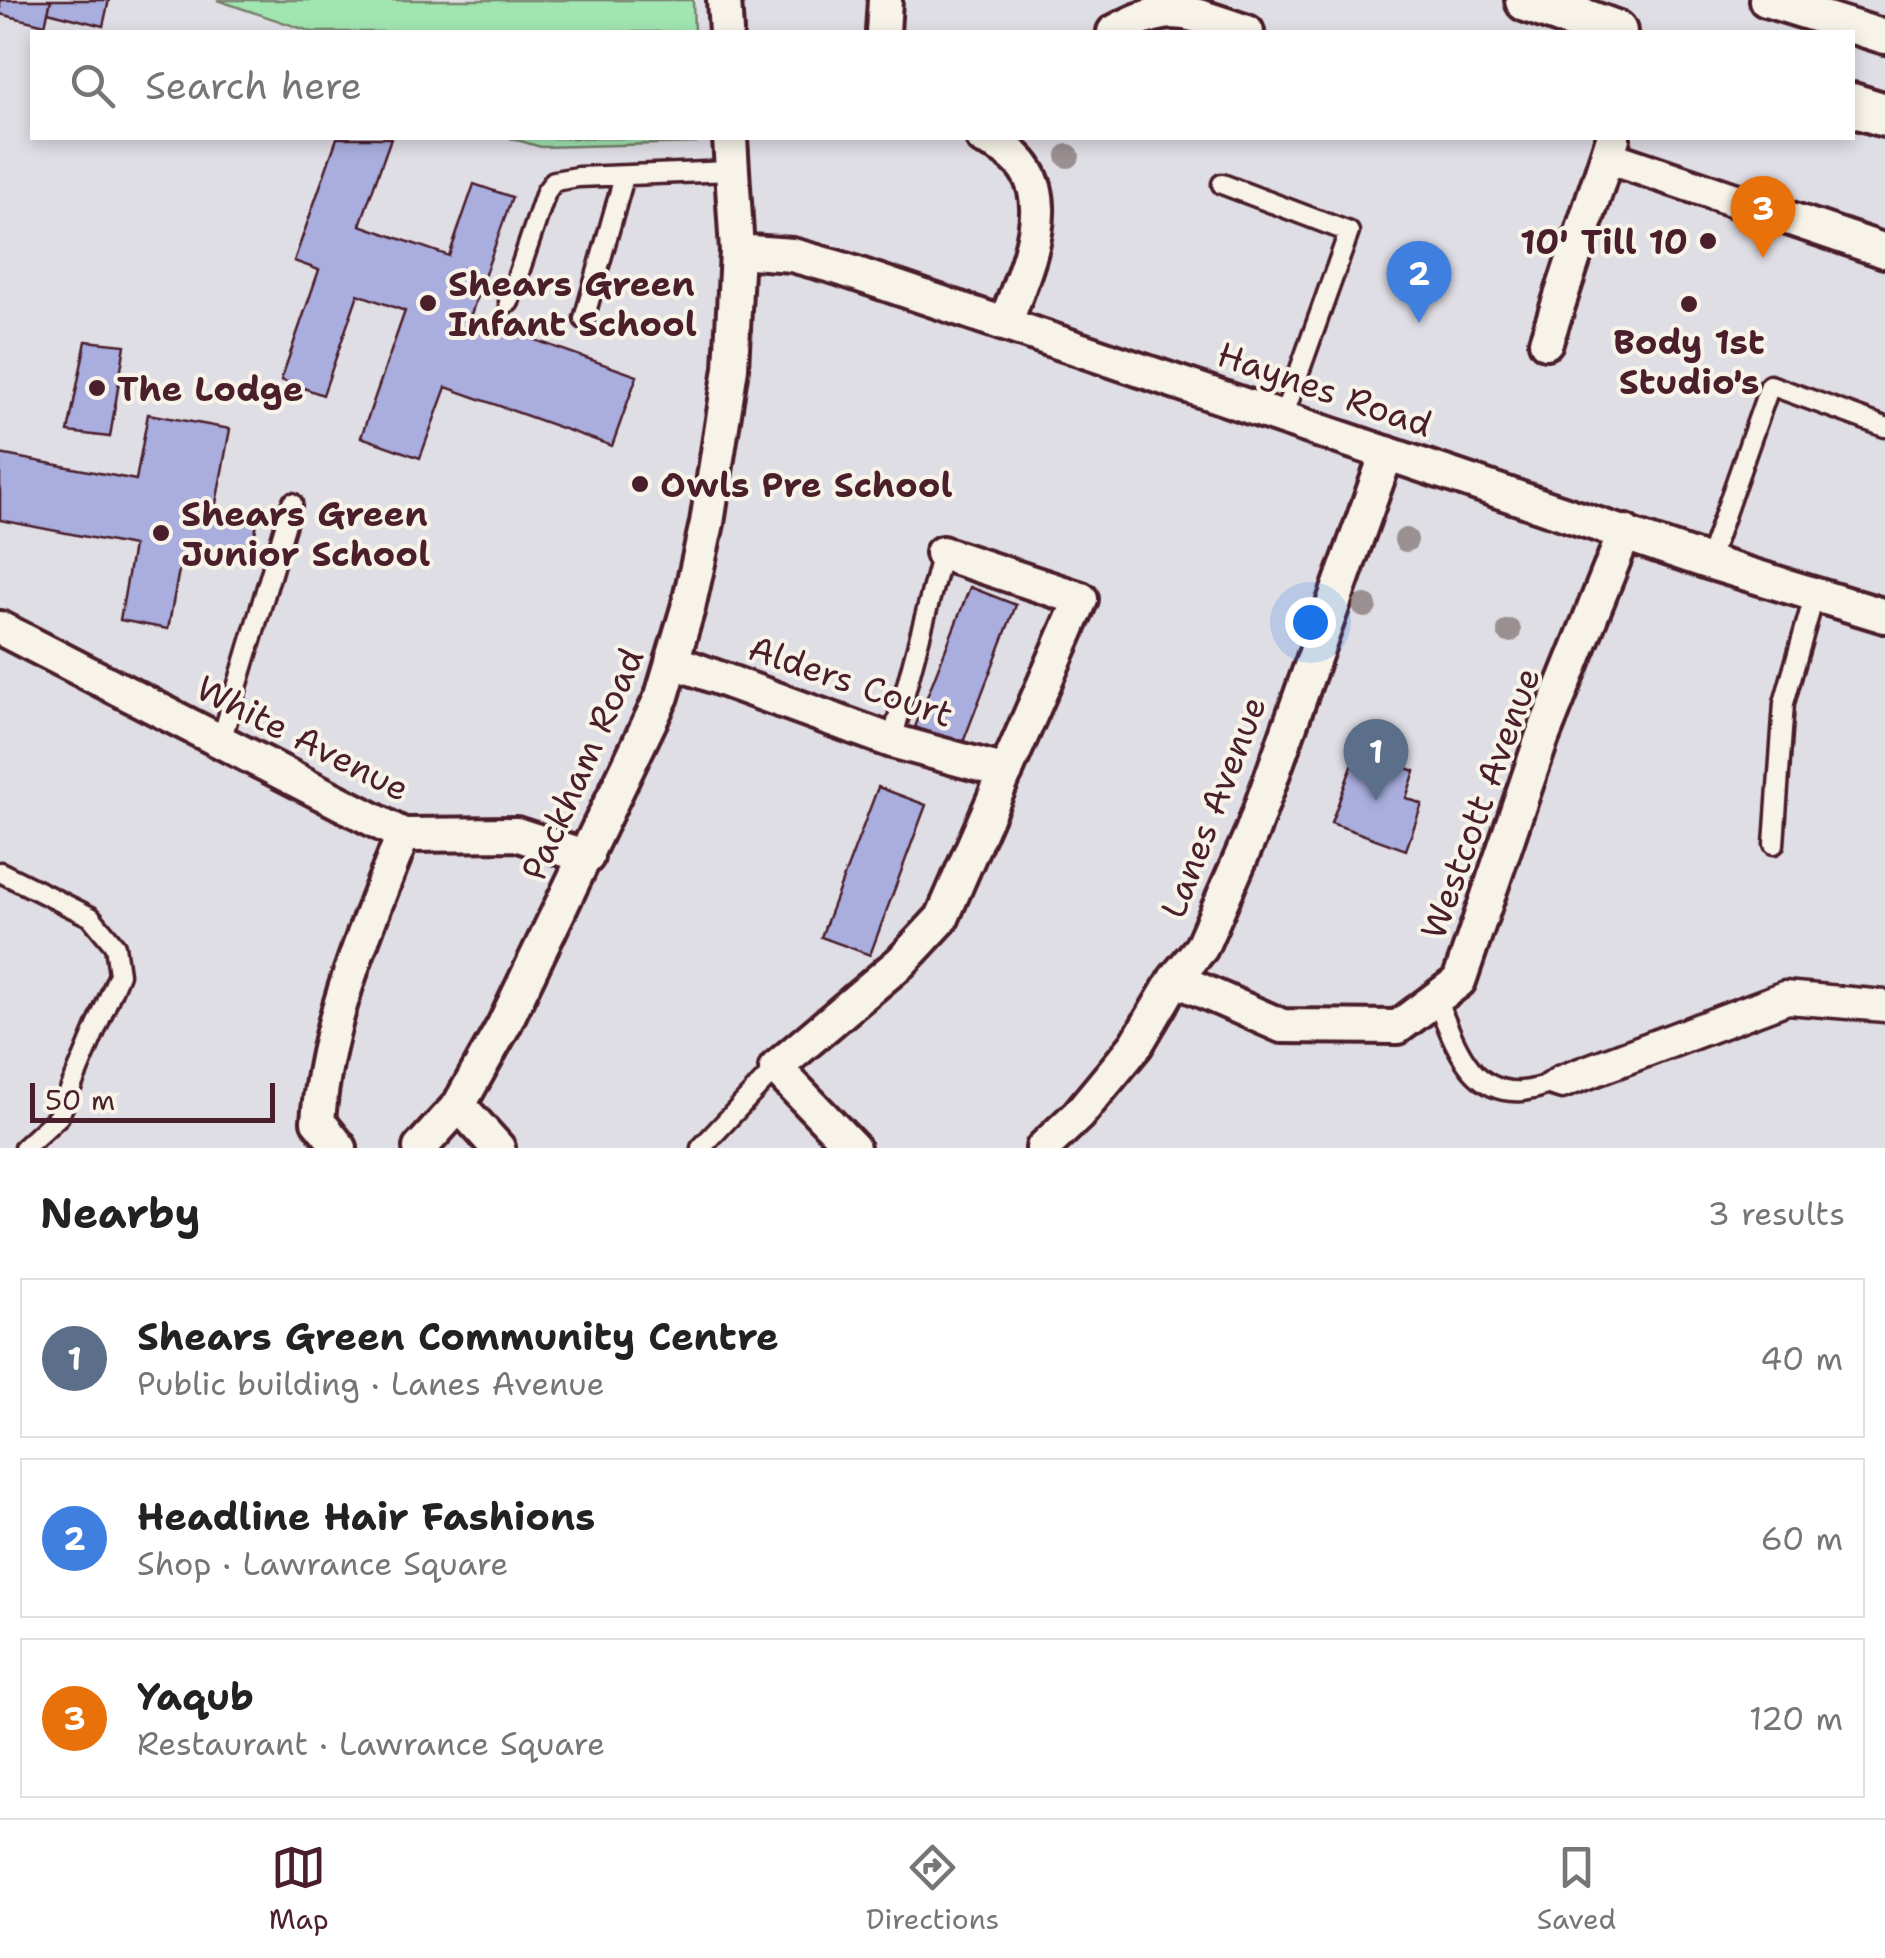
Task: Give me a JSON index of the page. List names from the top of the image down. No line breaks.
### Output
{"streets":{"street":["Haynes Road","Alders Court","White Avenue","Packham Road","Westcott Avenue","Lanes Avenue"]},"crossings":[["Haynes Road","Packham Road"],["Haynes Road","Westcott Avenue"],["Haynes Road","Lanes Avenue"],["Alders Court","Packham Road"],["White Avenue","Packham Road"],["Westcott Avenue","Lanes Avenue"]],"places":["10' Till 10","Shears Green Infant School","Body 1st Studio's","The Lodge","Owls Pre School","Shears Green Junior School"],"scale_bar":"50 m","page":{"search":"Search here","pins":["3","2","1"],"scale":"50 m","heading":["Nearby","3 results"],"list":[{"mark":"1","name":"Shears Green Community Centre","note":"Public building · Lanes Avenue","value":"40 m"},{"mark":"2","name":"Headline Hair Fashions","note":"Shop · Lawrance Square","value":"60 m"},{"mark":"3","name":"Yaqub","note":"Restaurant · Lawrance Square","value":"120 m"}],"nav":["Map","Directions","Saved"]}}
